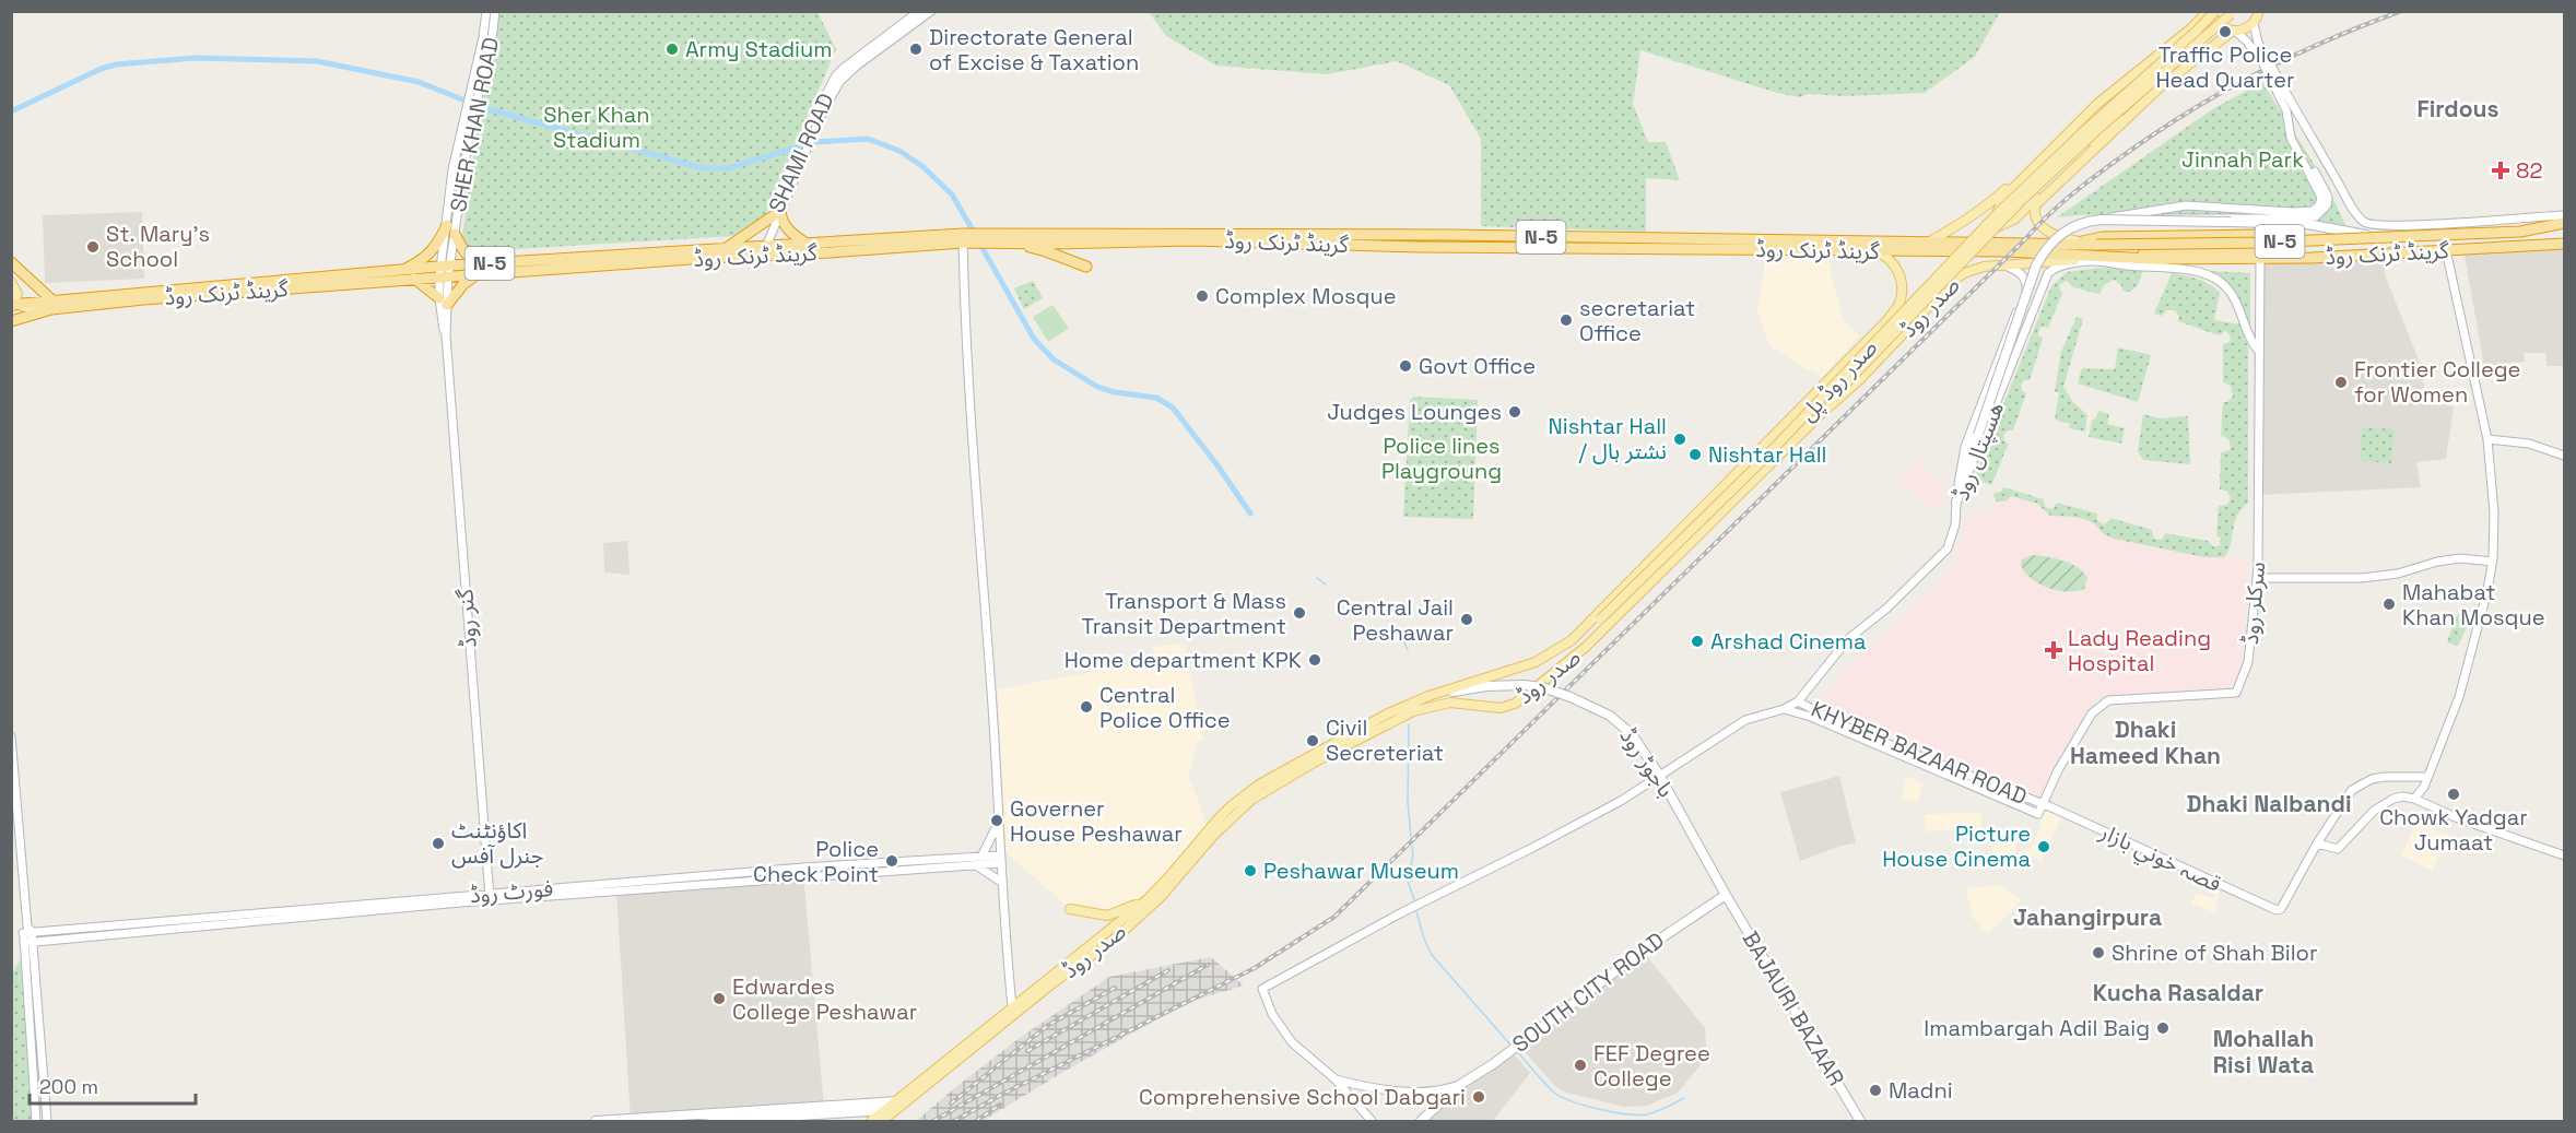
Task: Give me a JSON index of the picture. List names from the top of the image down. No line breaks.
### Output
{"streets":{"highway":["N-5","گرینڈ ٹرنک روڈ"],"main road":["صدر روڈ","صدر روڈ پل","باجوڑ روڈ","SOUTH CITY ROAD","BAJAURI BAZAAR"],"street":["SHER KHAN ROAD","SHAMI ROAD","ھسپتال روڈ","سرکلر روڈ","گنر روڈ","KHYBER BAZAAR ROAD","قصہ خوني بازار","فورٹ روڈ"]},"crossings":[["SHER KHAN ROAD","گرینڈ ٹرنک روڈ"],["SHER KHAN ROAD","گنر روڈ"],["SHAMI ROAD","گرینڈ ٹرنک روڈ"],["گرینڈ ٹرنک روڈ","صدر روڈ"],["گرینڈ ٹرنک روڈ","سرکلر روڈ"],["گرینڈ ٹرنک روڈ","گنر روڈ"],["صدر روڈ","صدر روڈ پل"],["صدر روڈ","ھسپتال روڈ"],["صدر روڈ","باجوڑ روڈ"],["ھسپتال روڈ","KHYBER BAZAAR ROAD"],["سرکلر روڈ","KHYBER BAZAAR ROAD"],["سرکلر روڈ","قصہ خوني بازار"],["گنر روڈ","فورٹ روڈ"],["KHYBER BAZAAR ROAD","باجوڑ روڈ"],["KHYBER BAZAAR ROAD","قصہ خوني بازار"],["KHYBER BAZAAR ROAD","SOUTH CITY ROAD"],["باجوڑ روڈ","SOUTH CITY ROAD"],["باجوڑ روڈ","BAJAURI BAZAAR"],["SOUTH CITY ROAD","BAJAURI BAZAAR"]],"districts":["Firdous","Dhaki Hameed Khan","Dhaki Nalbandi","Jahangirpura","Kucha Rasaldar","Mohallah Risi Wata"],"parks":["Sher Khan Stadium","Jinnah Park","Police lines Playgroung"],"places":{"other":["Traffic Police Head Quarter","Army Stadium","Directorate General of Excise & Taxation","St. Mary's School","Complex Mosque","secretariat Office","Govt Office","Frontier College for Women","Judges Lounges","Nishtar Hall / نشتر ہال","Nishtar Hall","Mahabat Khan Mosque","Transport & Mass Transit Department","Central Jail Peshawar","Arshad Cinema","Home department KPK","Central Police Office","Civil Secreteriat","Chowk Yadgar Jumaat","Governer House Peshawar","اکاؤنٹنٹ جنرل آفس","Picture House Cinema","Police Check Point","Peshawar Museum","Shrine of Shah Bilor","Edwardes College Peshawar","Imambargah Adil Baig","FEF Degree College","Madni","Comprehensive School Dabgari"],"health":["82","Lady Reading Hospital"]},"scale_bar":"200 m"}
